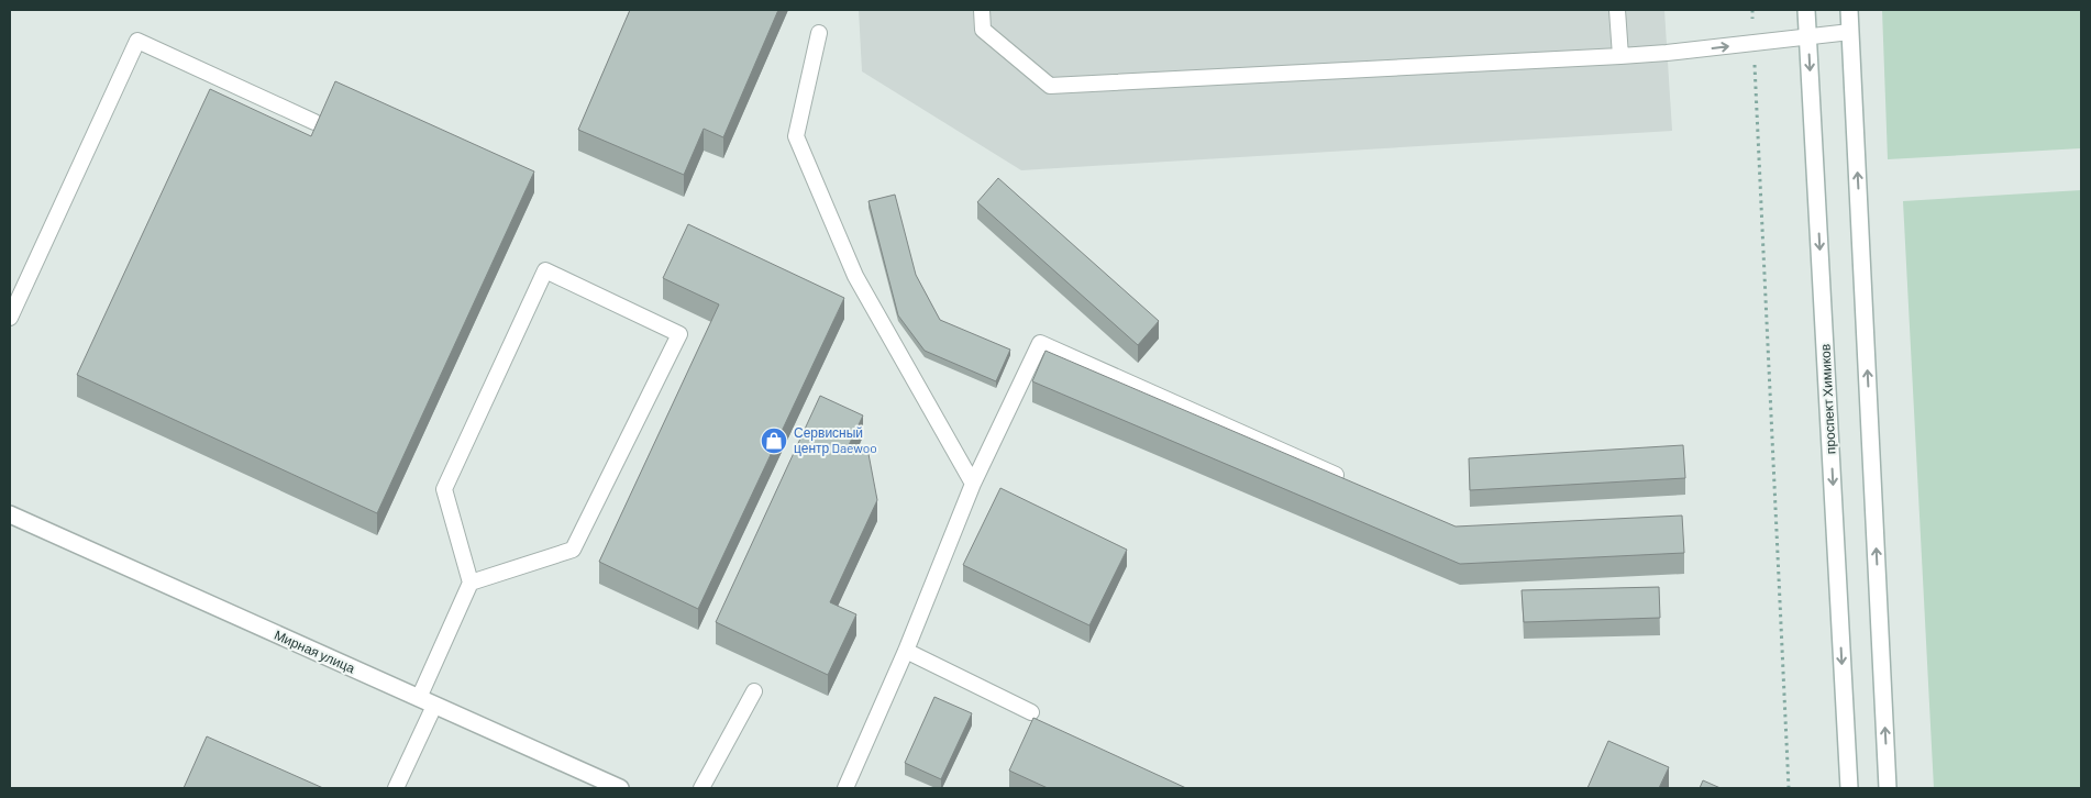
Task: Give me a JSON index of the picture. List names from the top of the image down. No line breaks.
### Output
{"streets":{"main road":["проспект Химиков","Мирная улица"]},"places":{"shop":["Сервисный центр Daewoo"]}}
